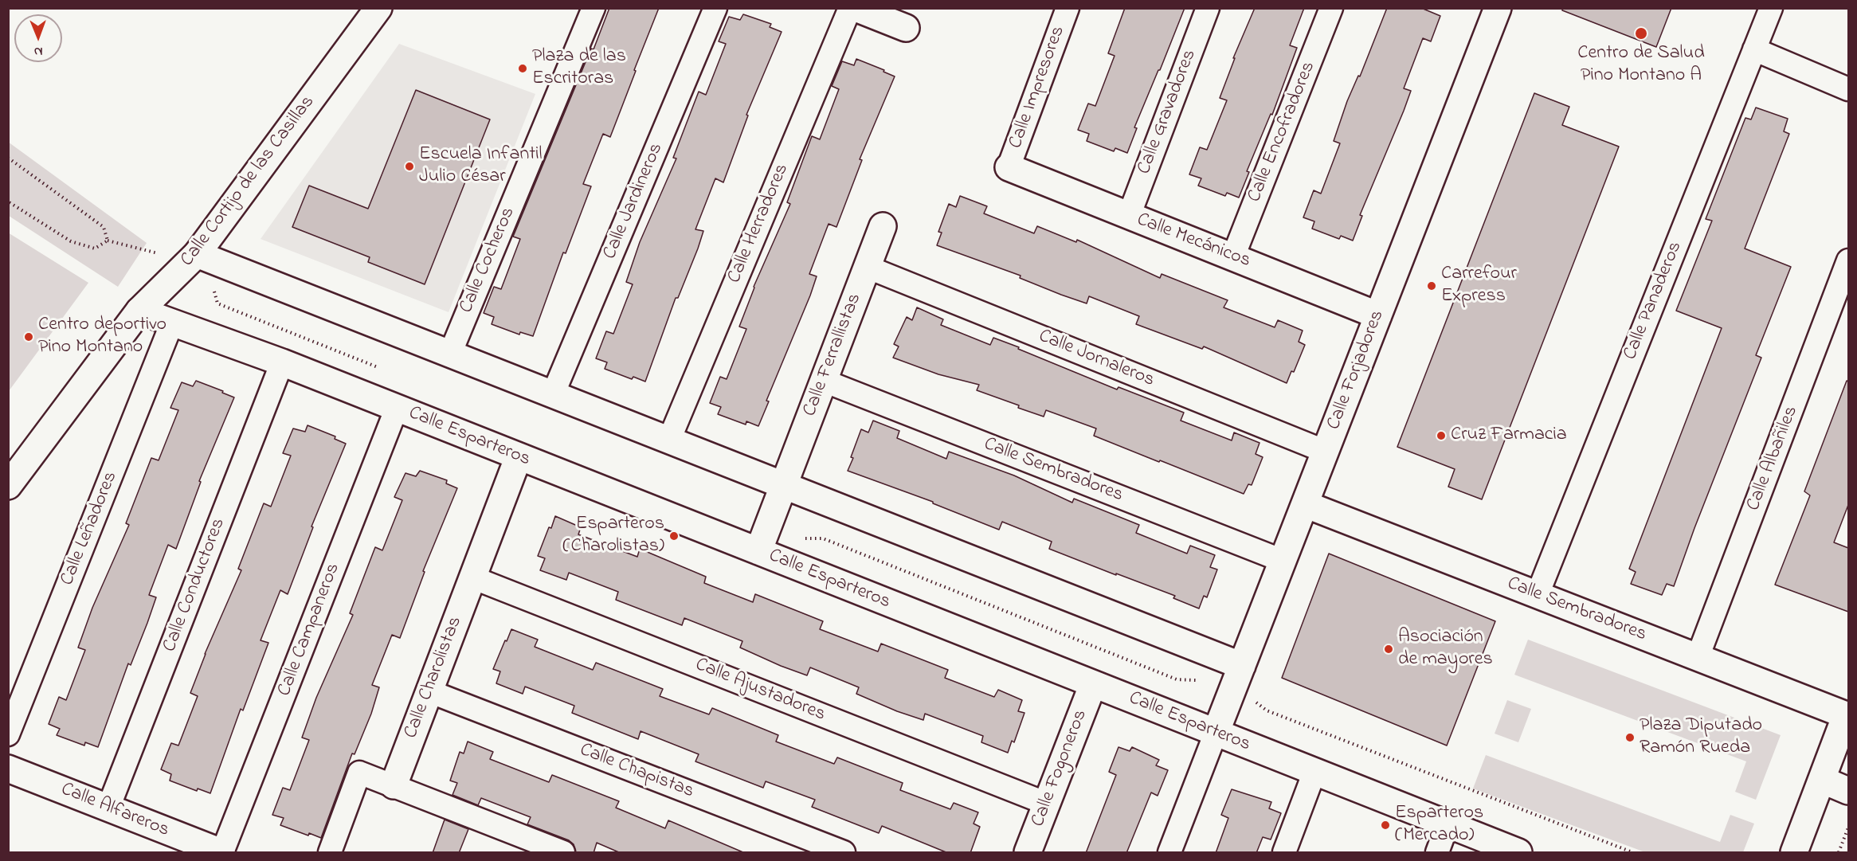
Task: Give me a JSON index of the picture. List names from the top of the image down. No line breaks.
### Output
{"streets":{"street":["Calle Impresores","Calle Gravadores","Calle Encofradores","Calle Cortijo de las Casillas","Calle Jardineros","Calle Herradores","Calle Mecánicos","Calle Cocheros","Calle Panaderos","Calle Ferrallistas","Calle Jornaleros","Calle Forjadores","Calle Esparteros","Calle Albañiles","Calle Sembradores","Calle Leñadores","Calle Conductores","Calle Campaneros","Calle Charolistas","Calle Ajustadores","Calle Fogoneros","Calle Chapistas","Calle Alfareros"]},"crossings":[["Calle Impresores","Calle Mecánicos"],["Calle Gravadores","Calle Mecánicos"],["Calle Encofradores","Calle Mecánicos"],["Calle Cortijo de las Casillas","Calle Esparteros"],["Calle Mecánicos","Calle Forjadores"],["Calle Panaderos","Calle Sembradores"],["Calle Ferrallistas","Calle Jornaleros"],["Calle Ferrallistas","Calle Esparteros"],["Calle Ferrallistas","Calle Sembradores"],["Calle Jornaleros","Calle Forjadores"],["Calle Forjadores","Calle Esparteros"],["Calle Forjadores","Calle Sembradores"],["Calle Esparteros","Calle Leñadores"],["Calle Esparteros","Calle Conductores"],["Calle Esparteros","Calle Campaneros"],["Calle Esparteros","Calle Charolistas"],["Calle Esparteros","Calle Fogoneros"],["Calle Albañiles","Calle Sembradores"],["Calle Conductores","Calle Alfareros"],["Calle Campaneros","Calle Alfareros"],["Calle Charolistas","Calle Ajustadores"],["Calle Charolistas","Calle Chapistas"],["Calle Ajustadores","Calle Fogoneros"]],"places":["Centro de Salud Pino Montano A","Plaza de las Escritoras","Escuela Infantil Julio César","Carrefour Express","Centro deportivo Pino Montano","Cruz Farmacia","Esparteros (Charolistas)","Asociación de mayores","Plaza Diputado Ramón Rueda","Esparteros (Mercado)"],"north":"bottom"}
